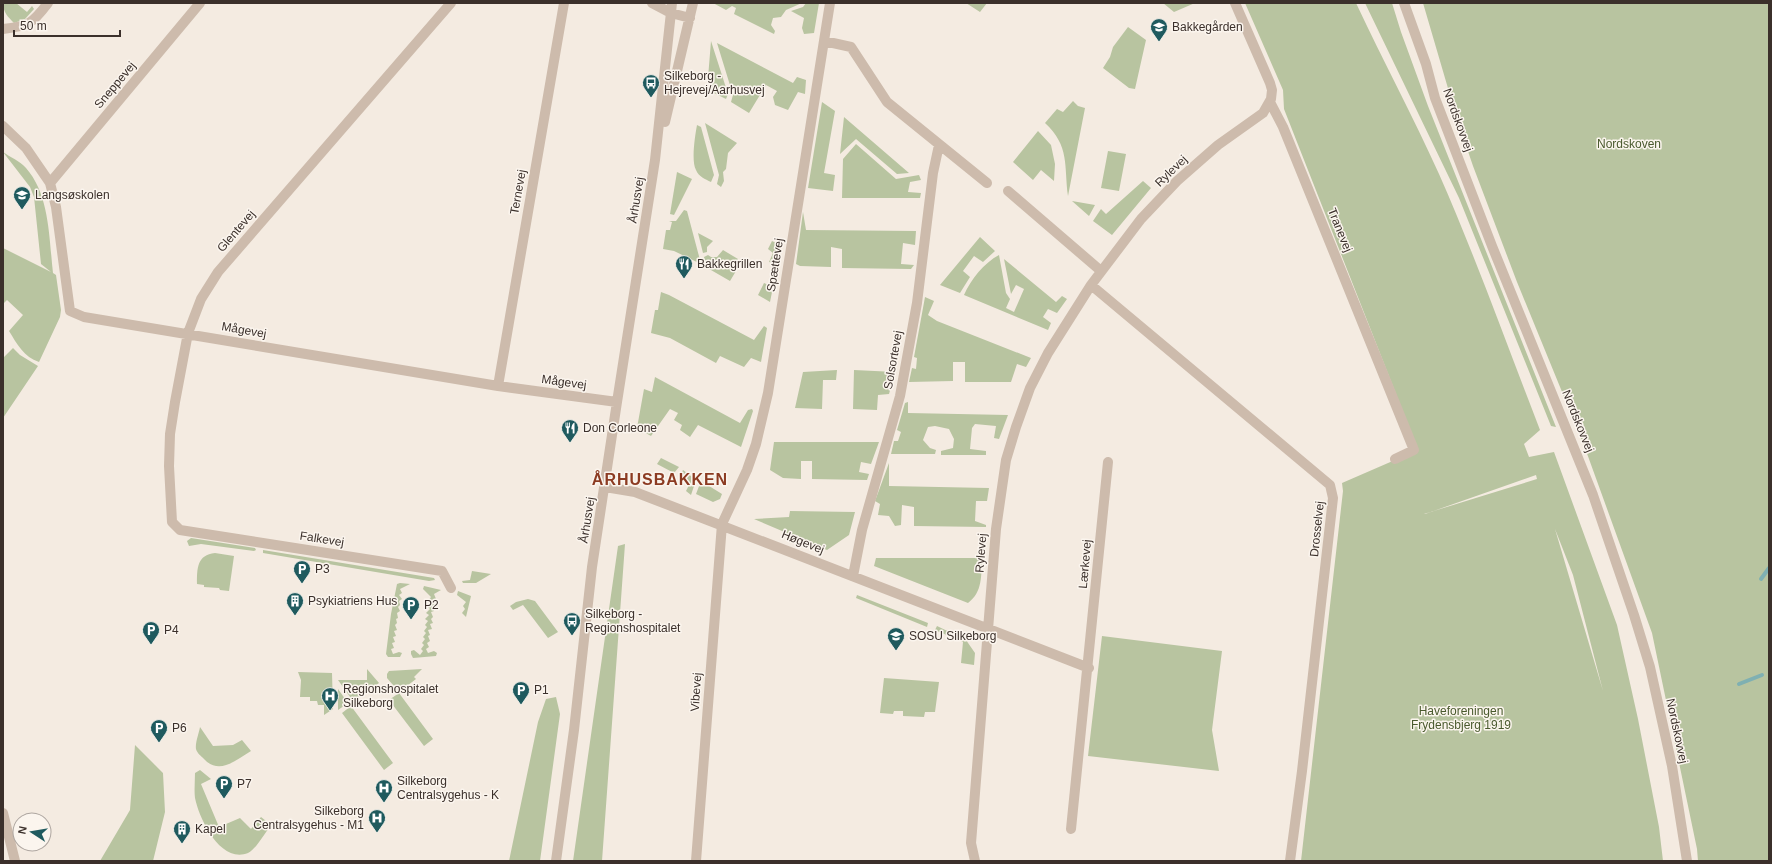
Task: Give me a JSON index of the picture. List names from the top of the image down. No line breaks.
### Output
{"streets":{"street":["Sneppevej","Nordskovvej","Rylevej","Ternevej","Århusvej","Tranevej","Glentevej","Spættevej","Mågevej","Solsortevej","Drosselvej","Falkevej","Høgevej","Lærkevej","Vibevej"]},"crossings":[["Sneppevej","Mågevej"],["Rylevej","Tranevej"],["Rylevej","Drosselvej"],["Rylevej","Høgevej"],["Ternevej","Mågevej"],["Århusvej","Mågevej"],["Århusvej","Høgevej"],["Glentevej","Mågevej"],["Glentevej","Falkevej"],["Spættevej","Høgevej"],["Spættevej","Vibevej"],["Solsortevej","Høgevej"],["Høgevej","Vibevej"]],"districts":["ÅRHUSBAKKEN"],"parks":["Nordskoven","Haveforeningen Frydensbjerg 1919"],"places":{"school or university":["Bakkegården","Langsøskolen","SOSU Silkeborg"],"bus stop":["Silkeborg - Hejrevej/Aarhusvej","Silkeborg - Regionshospitalet"],"restaurant":["Bakkegrillen","Don Corleone"],"parking":["P3","P2","P4","P1","P6","P7"],"building":["Psykiatriens Hus","Kapel"],"hospital":["Regionshospitalet Silkeborg","Silkeborg Centralsygehus - K","Silkeborg Centralsygehus - M1"]},"scale_bar":"50 m","north":"left"}
